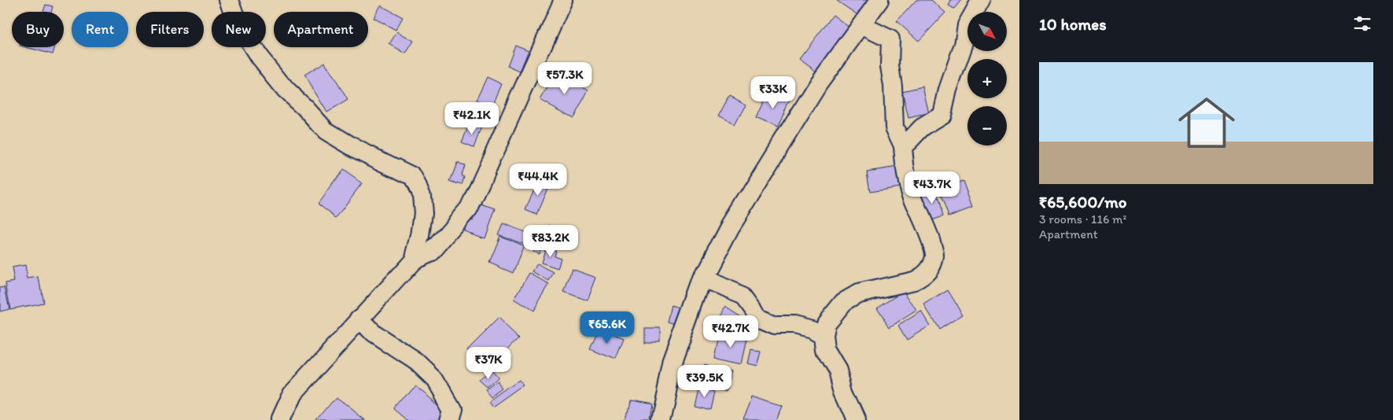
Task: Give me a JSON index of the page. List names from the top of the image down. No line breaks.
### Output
{"north":"bottom right","page":{"heading":"10 homes","map_buttons":["+","−"],"chip":["Buy","Rent","Filters","New","Apartment"],"list":[{"name":"₹65,600/mo","note":"3 rooms · 116 m² · Apartment"}],"price":["₹57.3K","₹33K","₹42.1K","₹44.4K","₹43.7K","₹83.2K","₹65.6K","₹42.7K","₹37K","₹39.5K"]}}
